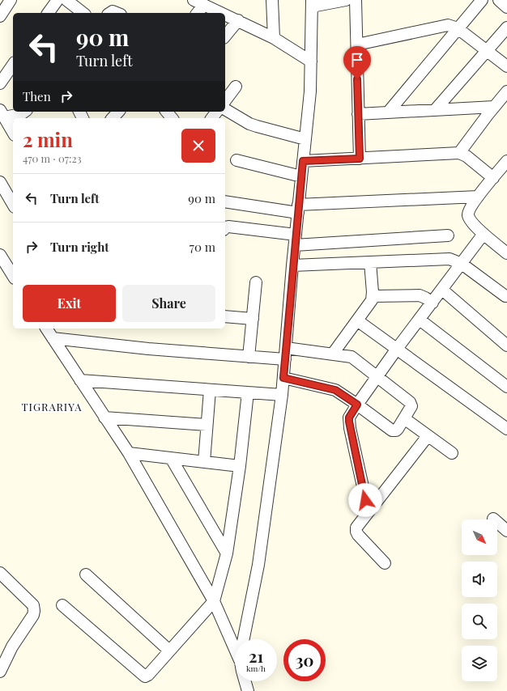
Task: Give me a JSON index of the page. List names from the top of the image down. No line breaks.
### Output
{"districts":["TIGRARIYA"],"north":"bottom right","page":{"turn":["90 m","Turn left"],"then":"Then","heading":["2 min","470 m · 07:23"],"list":[{"name":"Turn left","value":"90 m"},{"name":"Turn right","value":"70 m"}],"buttons":["Exit","Share"],"speed":"21 km/h","limit":"30"}}
